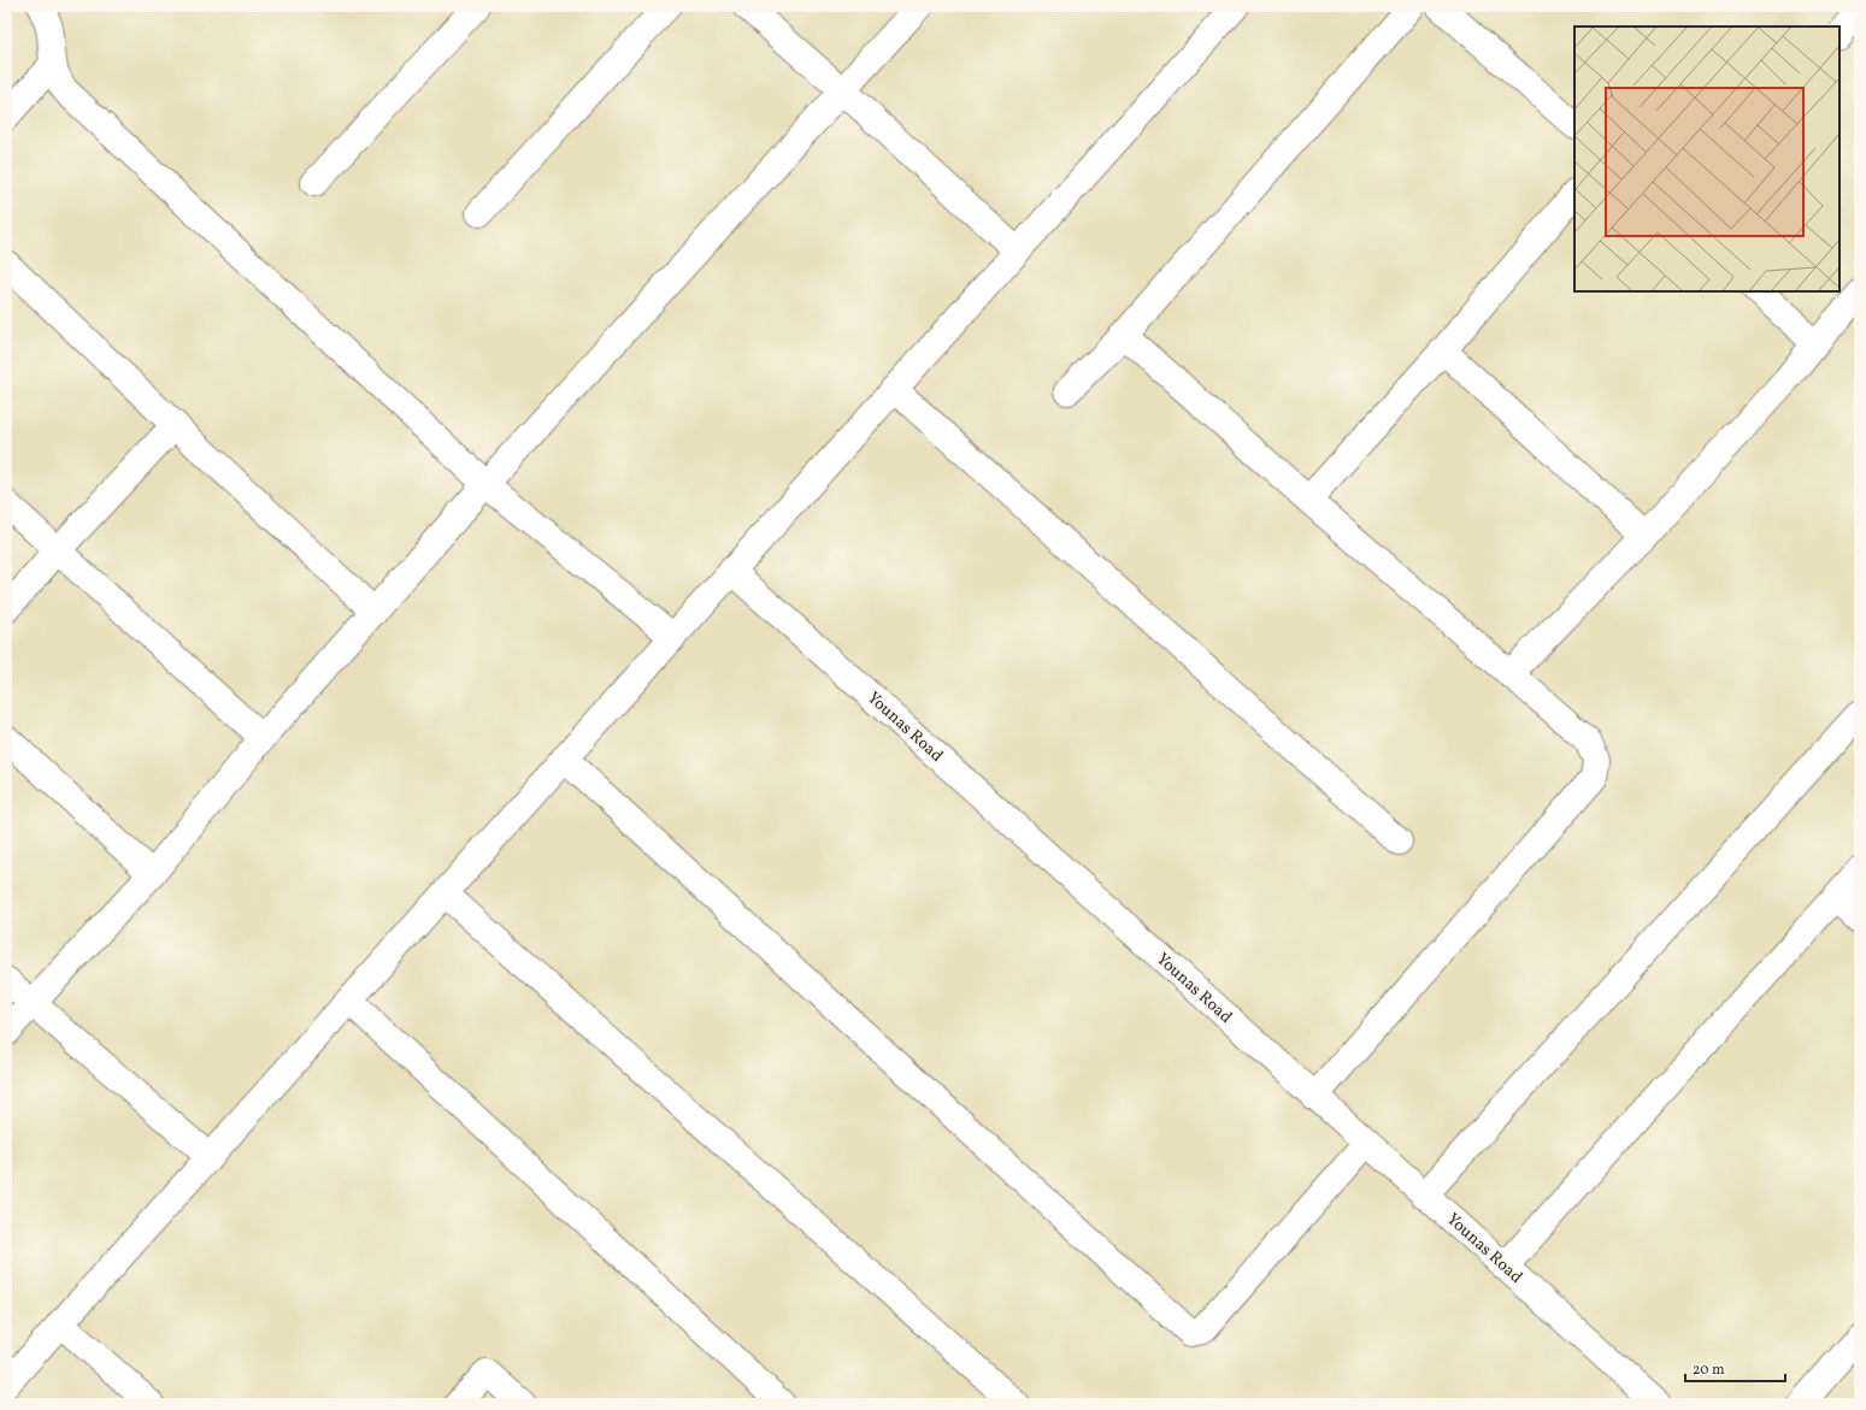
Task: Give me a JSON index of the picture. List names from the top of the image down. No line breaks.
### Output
{"streets":{"street":["Younas Road"]},"scale_bar":"20 m"}
